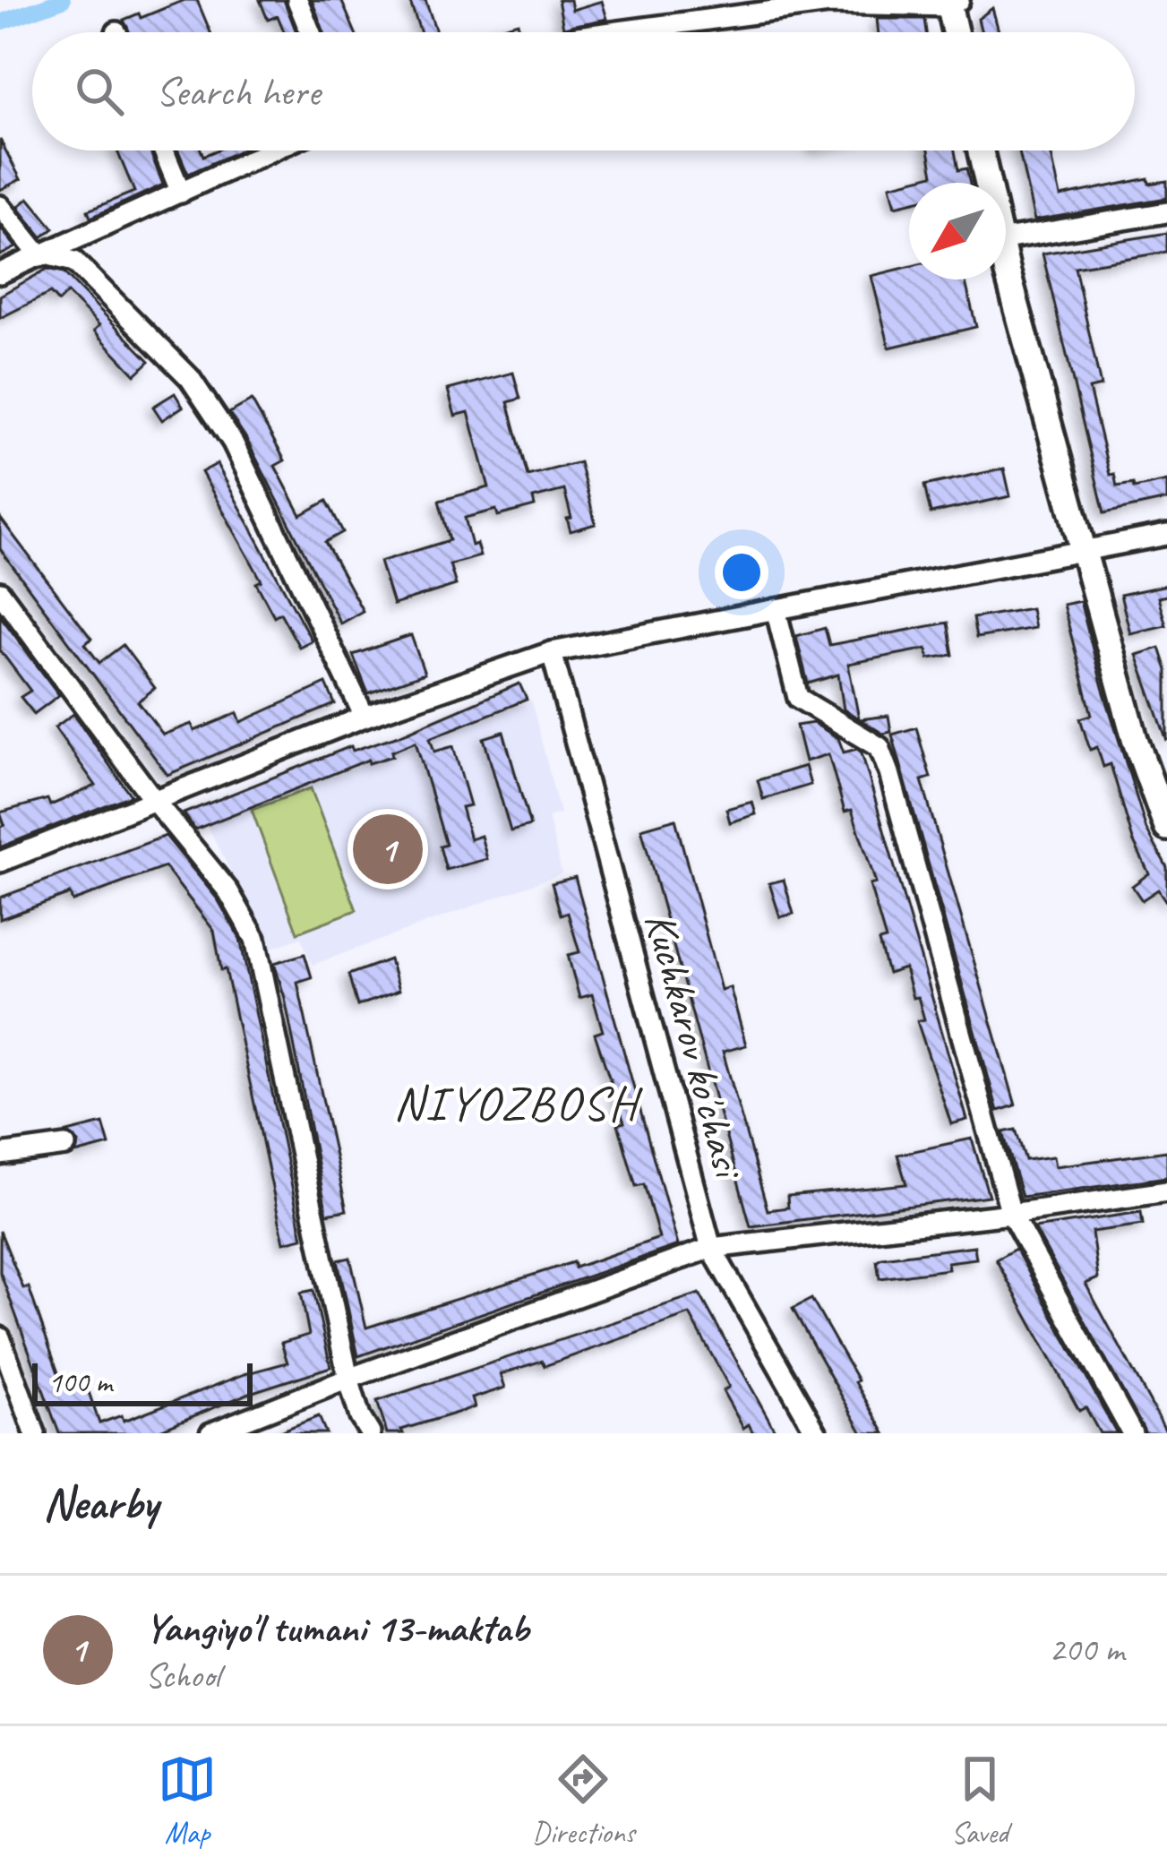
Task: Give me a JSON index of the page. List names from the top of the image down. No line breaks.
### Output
{"streets":{"street":["Kuchkarov ko'chasi"]},"districts":["NIYOZBOSH"],"scale_bar":"100 m","north":"bottom left","page":{"search":"Search here","pins":"1","scale":"100 m","heading":"Nearby","list":[{"mark":"1","name":"Yangiyo'l tumani 13-maktab","note":"School","value":"200 m"}],"nav":["Map","Directions","Saved"]}}
